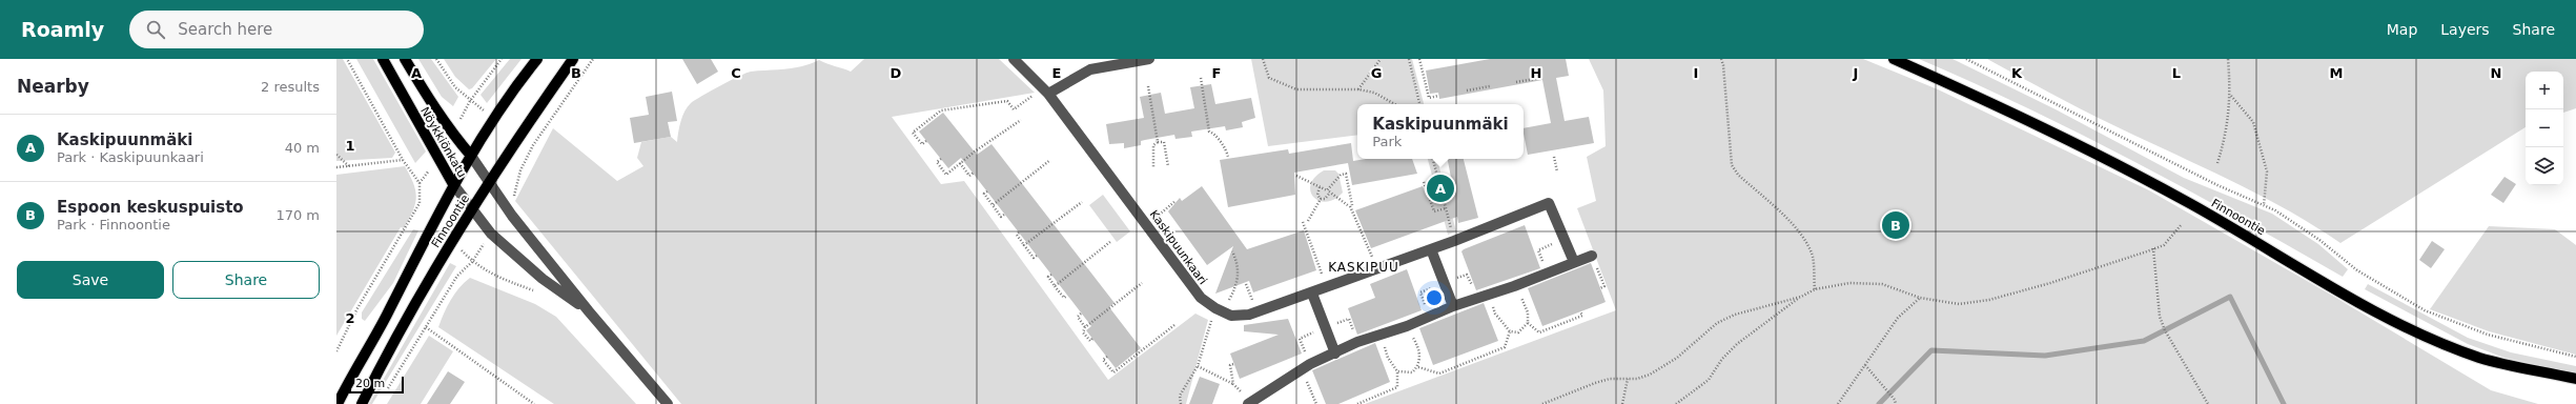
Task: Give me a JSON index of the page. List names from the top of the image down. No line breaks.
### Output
{"streets":{"main road":["Nöykkiönkatu","Finnoontie"],"street":["Kaskipuunkaari"]},"crossings":[["Nöykkiönkatu","Finnoontie"]],"districts":["KASKIPUU"],"scale_bar":"20 m","page":{"header":"Roamly","search":"Search here","nav":["Map","Layers","Share"],"heading":["Nearby","2 results"],"map_buttons":["+","−"],"popup":["Kaskipuunmäki","Park"],"list":[{"mark":"A","name":"Kaskipuunmäki","note":"Park · Kaskipuunkaari","value":"40 m"},{"mark":"B","name":"Espoon keskuspuisto","note":"Park · Finnoontie","value":"170 m"}],"pins":["A","B"],"buttons":["Save","Share"],"scale":"20 m"},"grid":{"columns":["A","B","C","D","E","F","G","H","I","J","K","L","M","N"],"rows":["1","2"]}}
